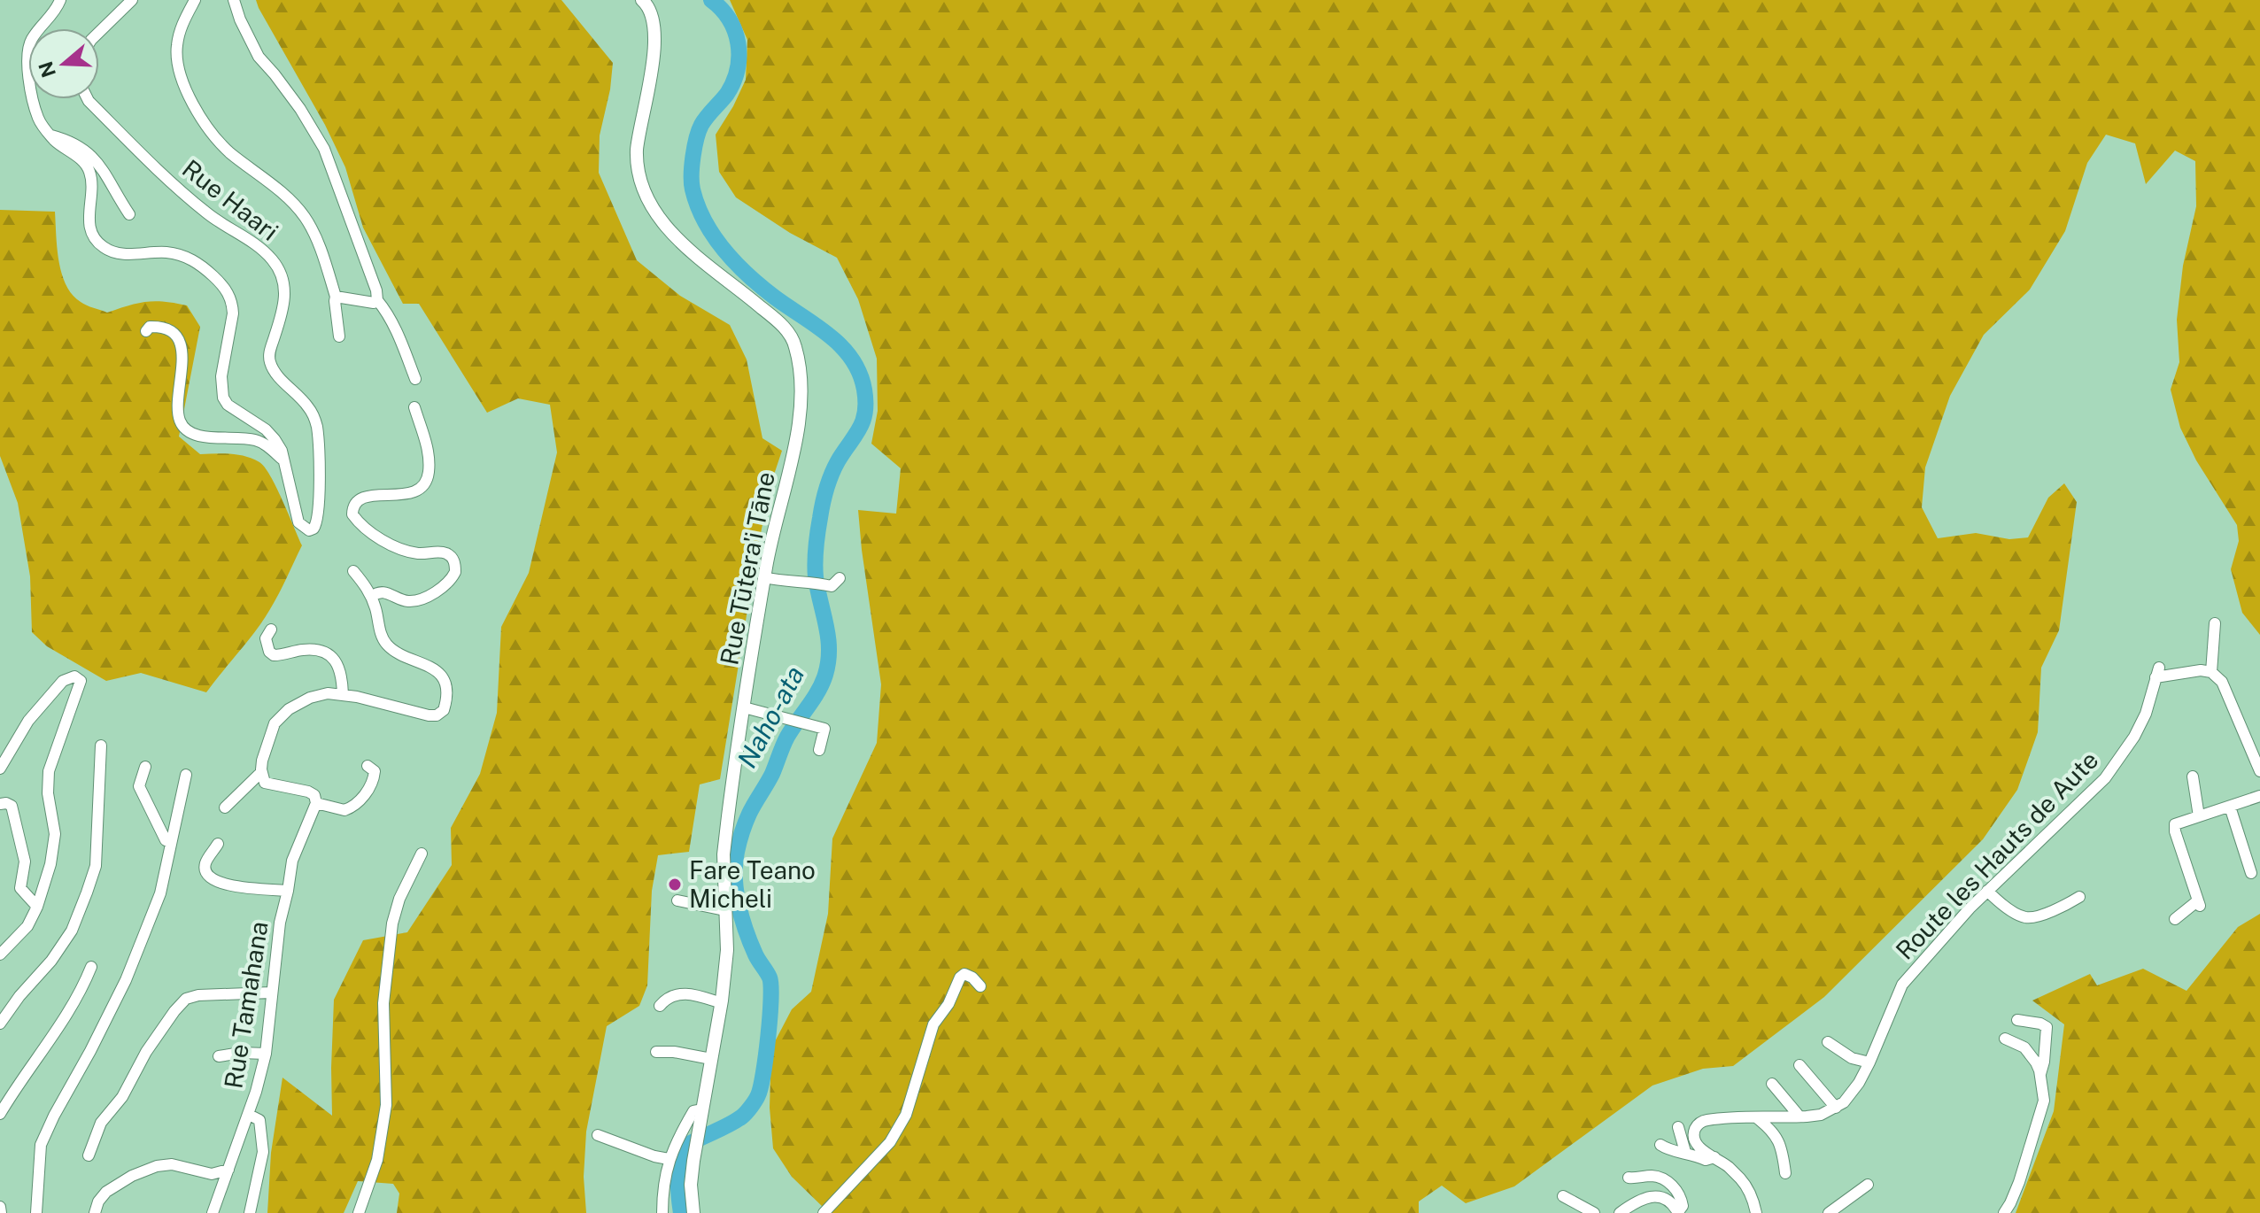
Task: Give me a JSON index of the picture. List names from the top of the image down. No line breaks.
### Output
{"streets":{"street":["Rue Haari","Rue Tūtera'i Tāne","Route les Hauts de Aute","Rue Tamahana"]},"water":["Naho-ata"],"places":["Fare Teano Micheli"],"north":"left"}
